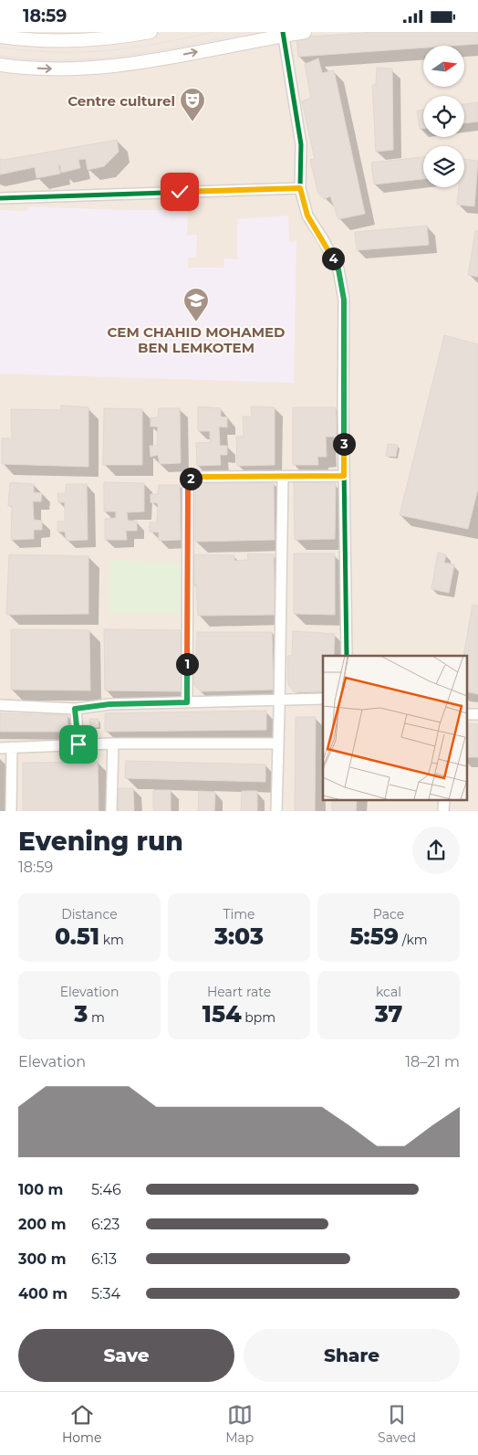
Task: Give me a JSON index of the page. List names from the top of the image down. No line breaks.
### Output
{"places":{"theatre":["Centre culturel"],"school or university":["CEM CHAHID MOHAMED BEN LEMKOTEM"]},"north":"right","page":{"status":"18:59","pins":["4","3","2","1"],"heading":["Evening run","18:59"],"stats":[["Distance","0.51 km"],["Time","3:03"],["Pace","5:59 /km"],["Elevation","3 m"],["Heart rate","154 bpm"],["kcal","37"]],"chart":["Elevation","18–21 m"],"list":[{"name":"100 m","note":"5:46"},{"name":"200 m","note":"6:23"},{"name":"300 m","note":"6:13"},{"name":"400 m","note":"5:34"}],"buttons":["Save","Share"],"tabs":["Home","Map","Saved"]}}
